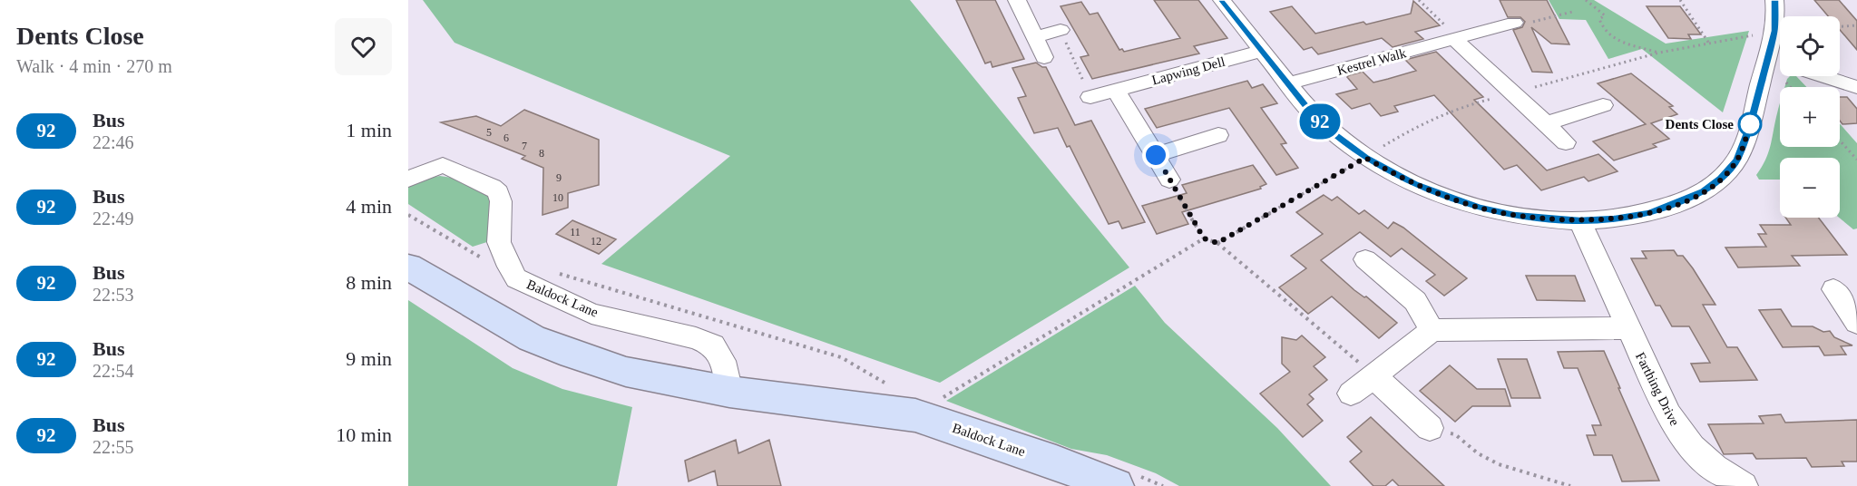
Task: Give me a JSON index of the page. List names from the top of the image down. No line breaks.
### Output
{"streets":{"street":["Kestrel Walk","Lapwing Dell","Baldock Lane","Farthing Drive"]},"places":["Dents Close"],"lines":["bus line 92"],"house_numbers":["5","6","7","8","9","10","11","12"],"page":{"heading":["Dents Close","Walk · 4 min · 270 m"],"on_map":"92","map_buttons":["+","−"],"list":[{"mark":"92","name":"Bus","note":"22:46","value":"1 min"},{"mark":"92","name":"Bus","note":"22:49","value":"4 min"},{"mark":"92","name":"Bus","note":"22:53","value":"8 min"},{"mark":"92","name":"Bus","note":"22:54","value":"9 min"},{"mark":"92","name":"Bus","note":"22:55","value":"10 min"}]}}
